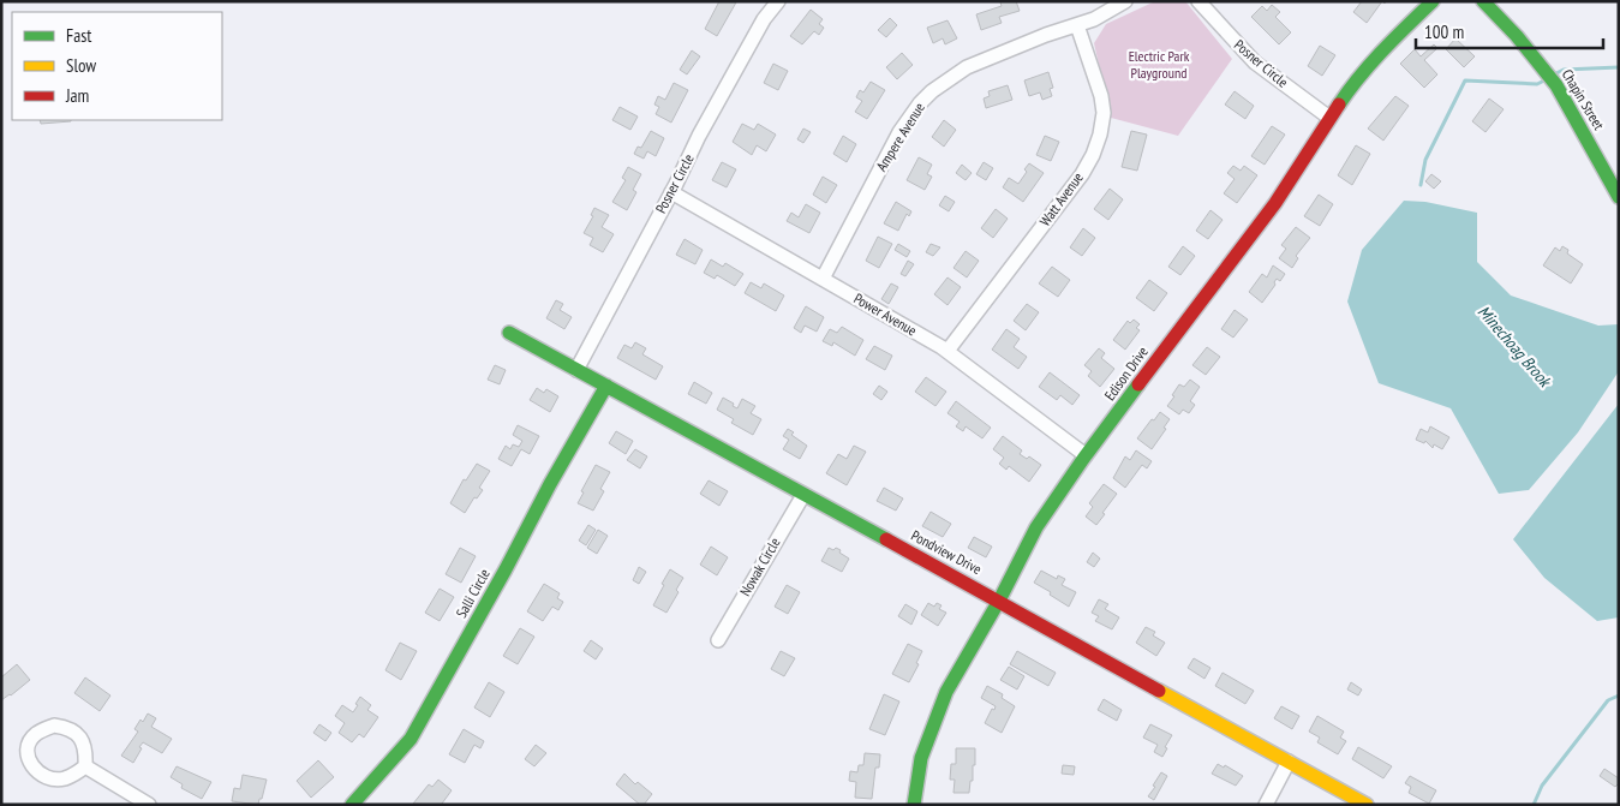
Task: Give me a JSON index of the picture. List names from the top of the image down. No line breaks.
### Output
{"streets":{"street":["Posner Circle","Chapin Street","Ampere Avenue","Watt Avenue","Power Avenue","Edison Drive","Pondview Drive","Nowak Circle","Salli Circle"]},"crossings":[["Posner Circle","Power Avenue"],["Posner Circle","Edison Drive"],["Posner Circle","Pondview Drive"],["Ampere Avenue","Watt Avenue"],["Ampere Avenue","Power Avenue"],["Watt Avenue","Power Avenue"],["Power Avenue","Edison Drive"],["Edison Drive","Pondview Drive"],["Pondview Drive","Nowak Circle"],["Pondview Drive","Salli Circle"]],"water":["Minechoag Brook"],"parks":["Electric Park Playground"],"legend":["Fast","Slow","Jam"],"scale_bar":"100 m"}
